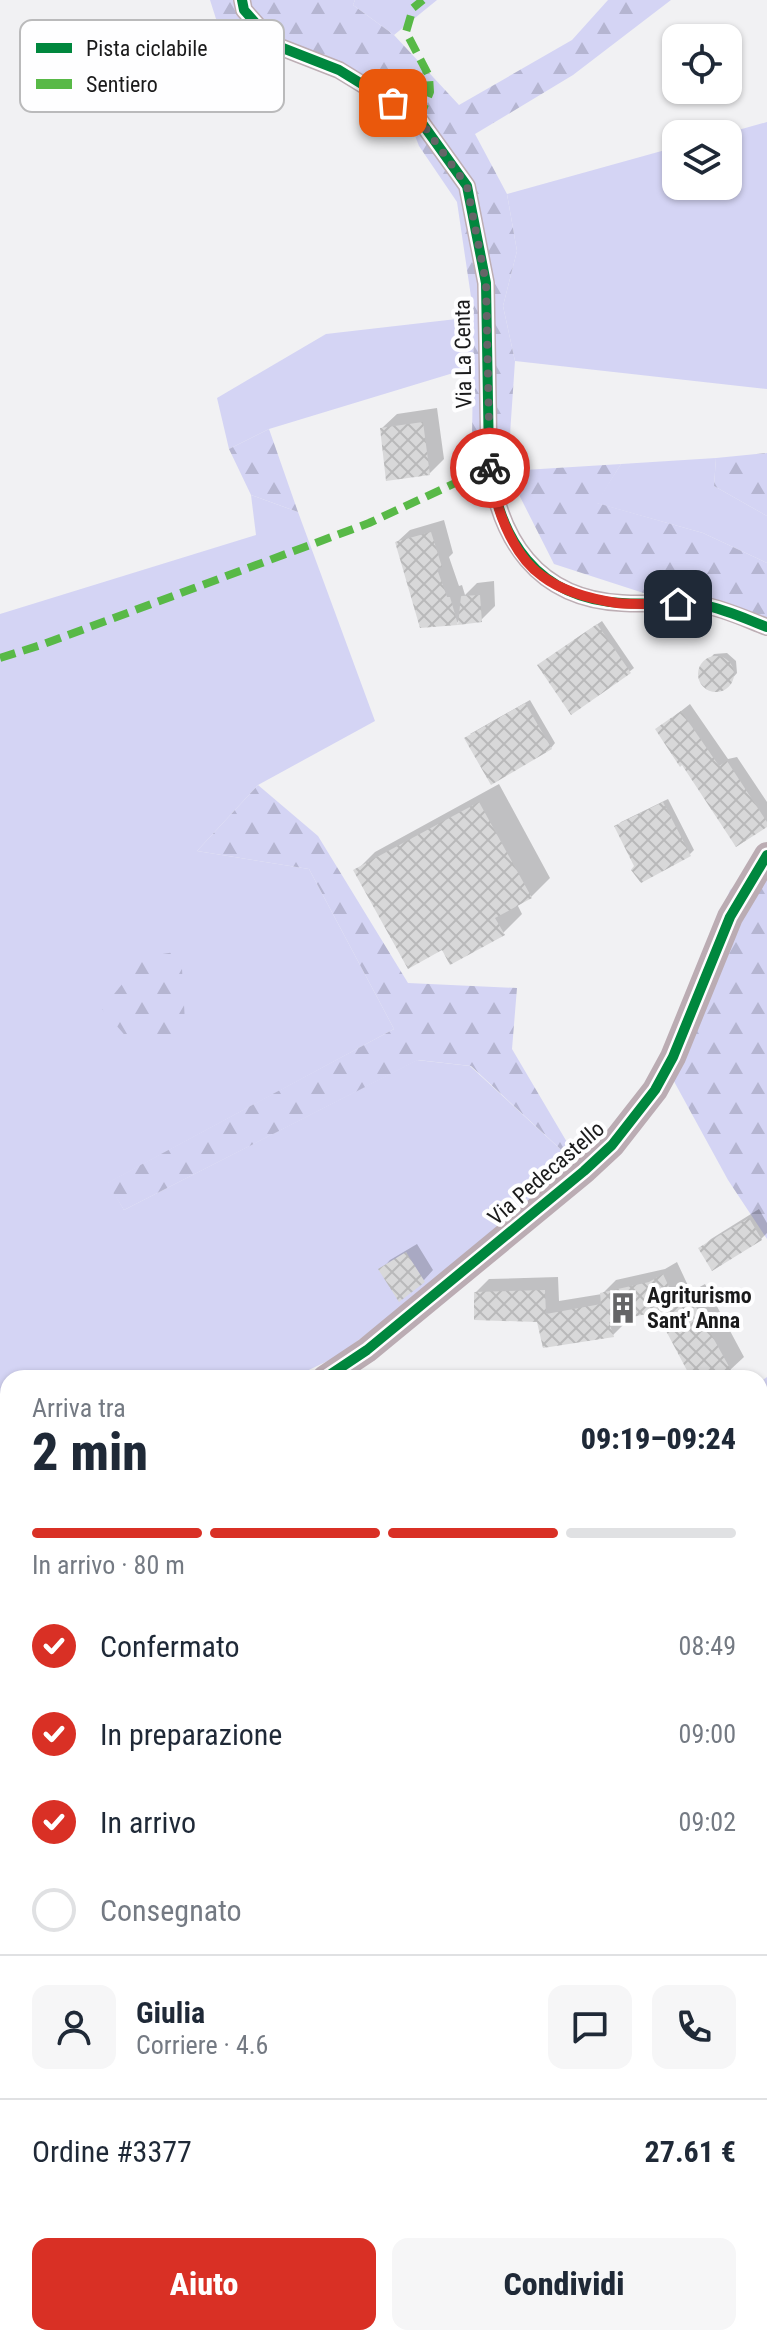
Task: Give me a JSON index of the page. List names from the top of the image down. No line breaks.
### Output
{"streets":{"street":["Via La Centa","Via Pedecastello"]},"places":{"building":["Agriturismo Sant' Anna"]},"legend":["Pista ciclabile","Sentiero"],"page":{"heading":["2 min","Arriva tra","09:19–09:24"],"panel":["Giulia","Corriere · 4.6","Ordine #3377","27.61 €"],"bar":"In arrivo · 80 m","list":[["Confermato","08:49"],["In preparazione","09:00"],["In arrivo","09:02"],"Consegnato"],"buttons":["Aiuto","Condividi"]}}
